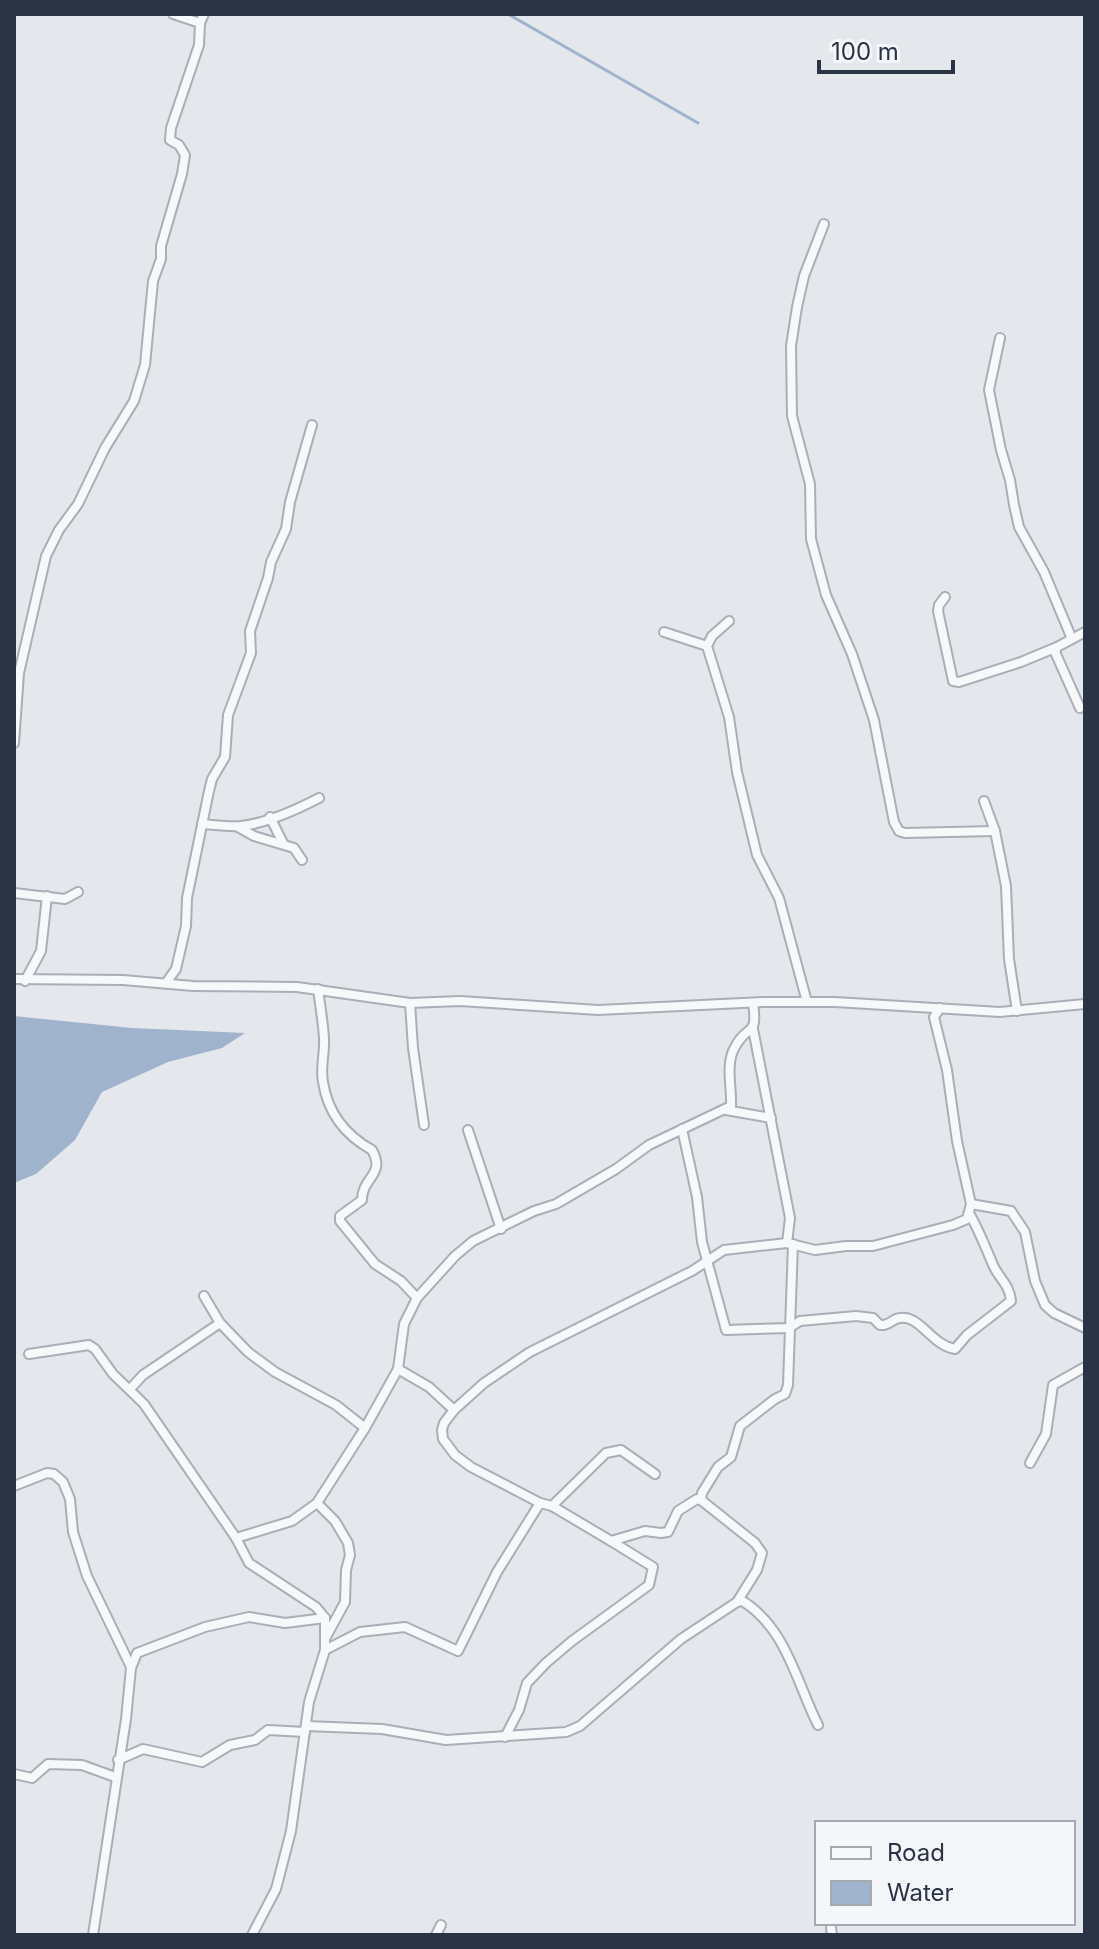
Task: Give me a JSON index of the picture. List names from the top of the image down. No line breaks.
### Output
{"legend":["Road","Water"],"scale_bar":"100 m"}
